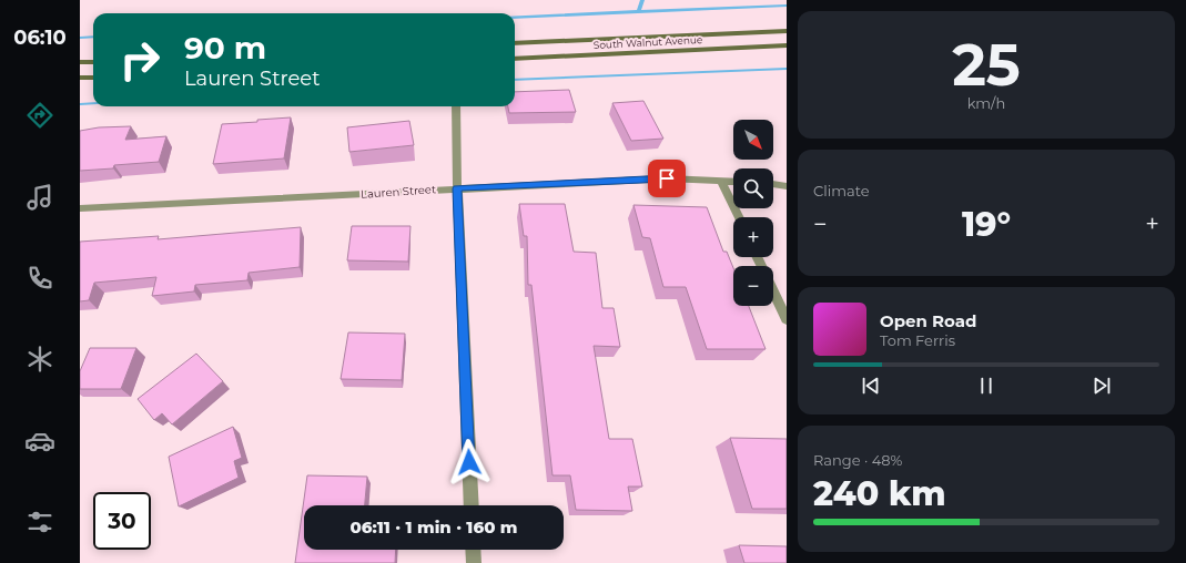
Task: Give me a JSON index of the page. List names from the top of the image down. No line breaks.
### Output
{"streets":{"street":["South Walnut Avenue","Lauren Street"]},"north":"bottom right","page":{"tabs":"06:10","tile":[["25","km/h"],"Climate",["Range · 48%","240 km"]],"turn":["90 m","Lauren Street"],"map_buttons":["+","−"],"heat":["−","19°","+"],"song":["Open Road","Tom Ferris"],"limit":"30","trip":"06:11 · 1 min · 160 m"}}
